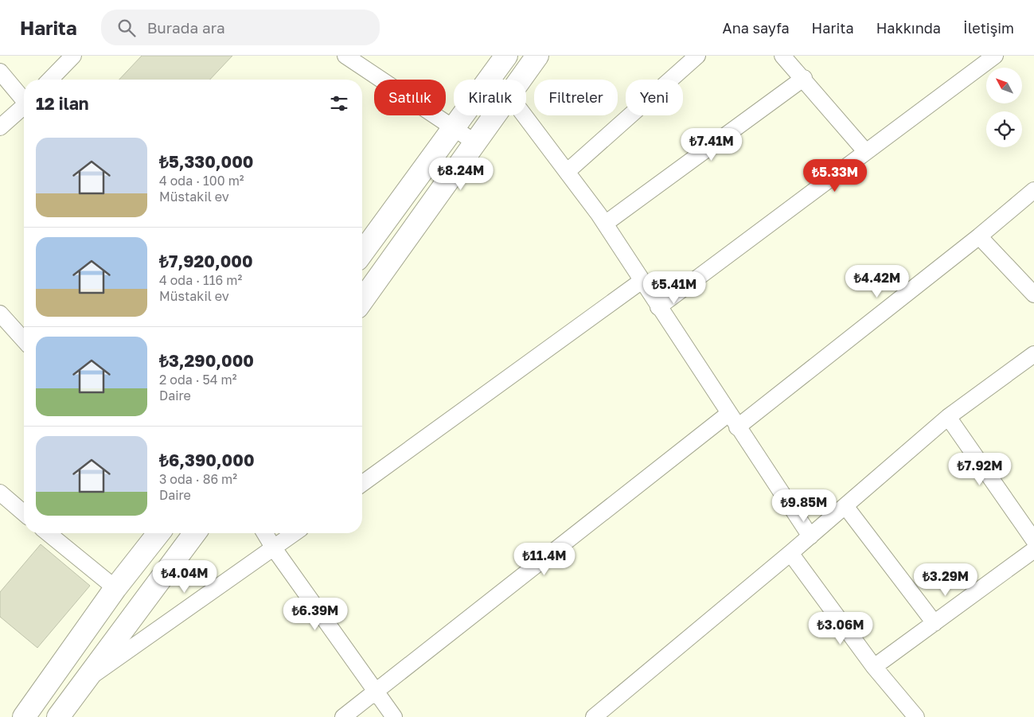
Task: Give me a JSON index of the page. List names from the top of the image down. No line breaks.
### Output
{"north":"top left","page":{"header":"Harita","search":"Burada ara","nav":["Ana sayfa","Harita","Hakkında","İletişim"],"chip":["Satılık","Kiralık","Filtreler","Yeni"],"heading":"12 ilan","list":[{"name":"₺5,330,000","note":"4 oda · 100 m² · Müstakil ev"},{"name":"₺7,920,000","note":"4 oda · 116 m² · Müstakil ev"},{"name":"₺3,290,000","note":"2 oda · 54 m² · Daire"},{"name":"₺6,390,000","note":"3 oda · 86 m² · Daire"}],"price":["₺7.41M","₺8.24M","₺5.33M","₺4.42M","₺5.41M","₺7.92M","₺9.85M","₺11.4M","₺4.04M","₺3.29M","₺6.39M","₺3.06M"]}}
